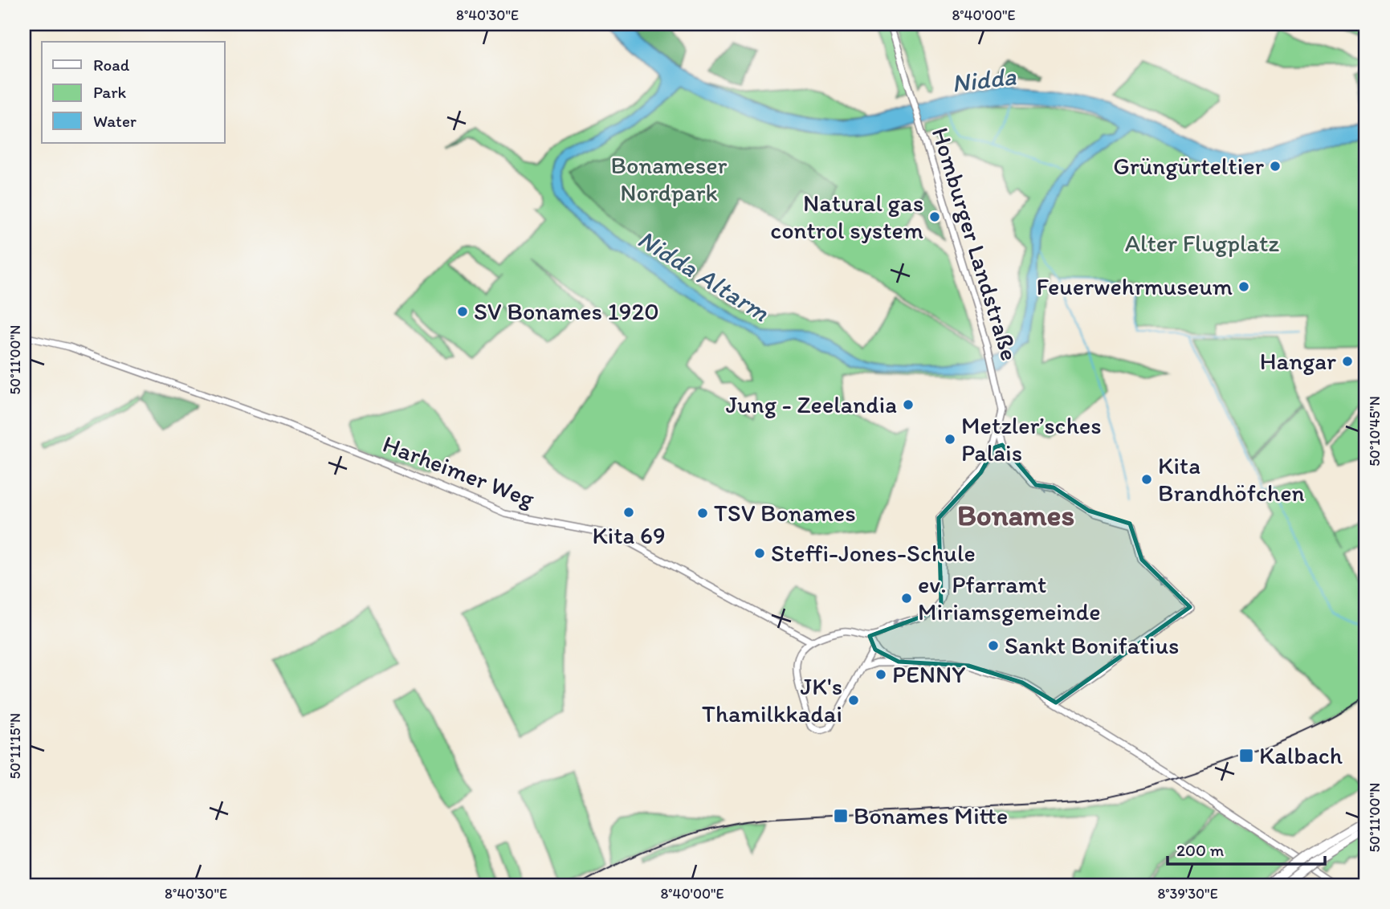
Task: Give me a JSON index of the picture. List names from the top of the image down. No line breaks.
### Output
{"streets":{"street":["Homburger Landstraße","Harheimer Weg"]},"districts":["Bonames"],"water":["Nidda","Nidda Altarm"],"parks":["Bonameser Nordpark","Alter Flugplatz"],"places":{"other":["Grüngürteltier","Natural gas control system","Feuerwehrmuseum","SV Bonames 1920","Hangar","Jung - Zeelandia","Metzler’sches Palais","Kita Brandhöfchen","Kita 69","TSV Bonames","Steffi-Jones-Schule","ev. Pfarramt Miriamsgemeinde","Sankt Bonifatius","PENNY","JK's Thamilkkadai"],"transit":["Kalbach","Bonames Mitte"]},"legend":["Road","Park","Water"],"scale_bar":"200 m","coordinates":["8°40'30\"E","8°40'00\"E","50°11'00\"N","50°10'45\"N","50°11'15\"N","8°39'30\"E"]}
